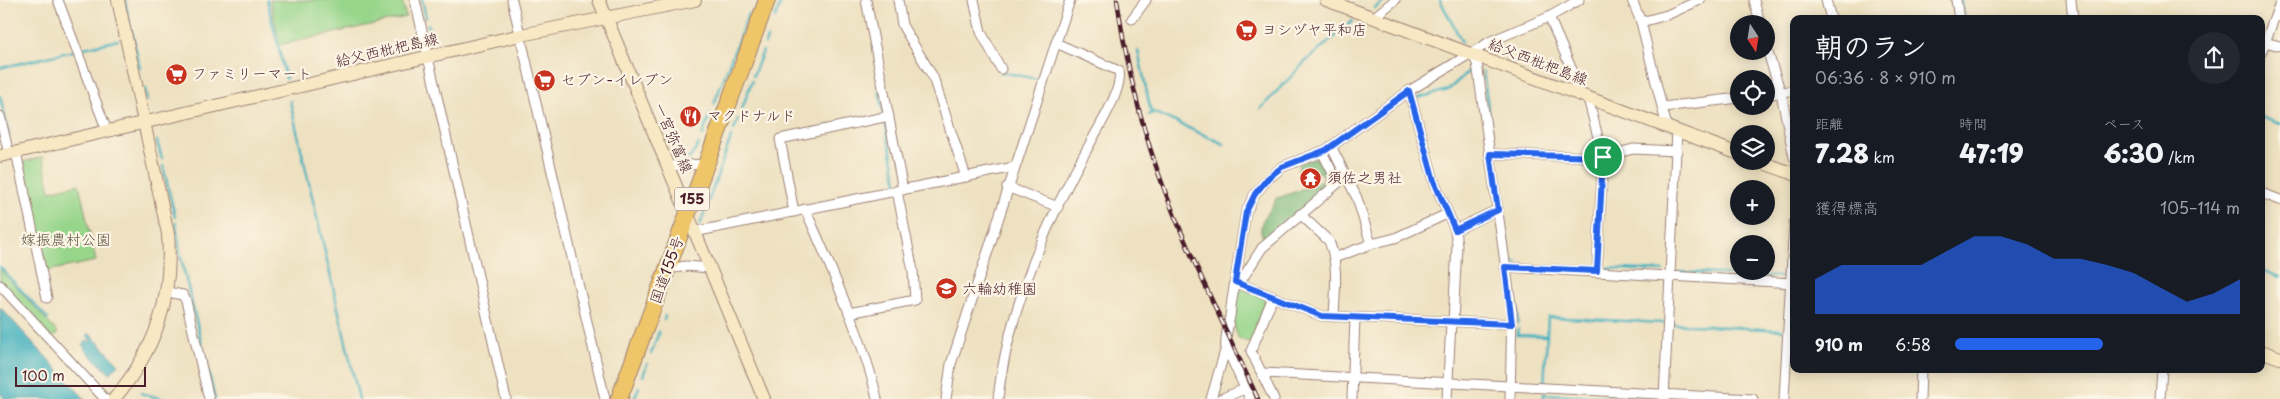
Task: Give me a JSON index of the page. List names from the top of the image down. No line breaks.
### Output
{"streets":{"highway":["155","国道155号"],"main road":["給父西枇杷島線","一宮弥富線"]},"crossings":[["給父西枇杷島線","一宮弥富線"],["一宮弥富線","国道155号"]],"parks":["嫁振農村公園"],"places":{"supermarket":["ヨシヅヤ平和店","ファミリーマート","セブン-イレブン"],"restaurant":["マクドナルド"],"temple":["須佐之男社"],"school or university":["六輪幼稚園"]},"scale_bar":"100 m","north":"bottom","page":{"map_buttons":["+","−"],"heading":["朝のラン","06:36 · 8 × 910 m"],"stats":[["距離","7.28 km"],["時間","47:19"],["ペース","6:30 /km"]],"chart":["獲得標高","105–114 m"],"list":[{"name":"910 m","note":"6:58"}],"scale":"100 m"}}
